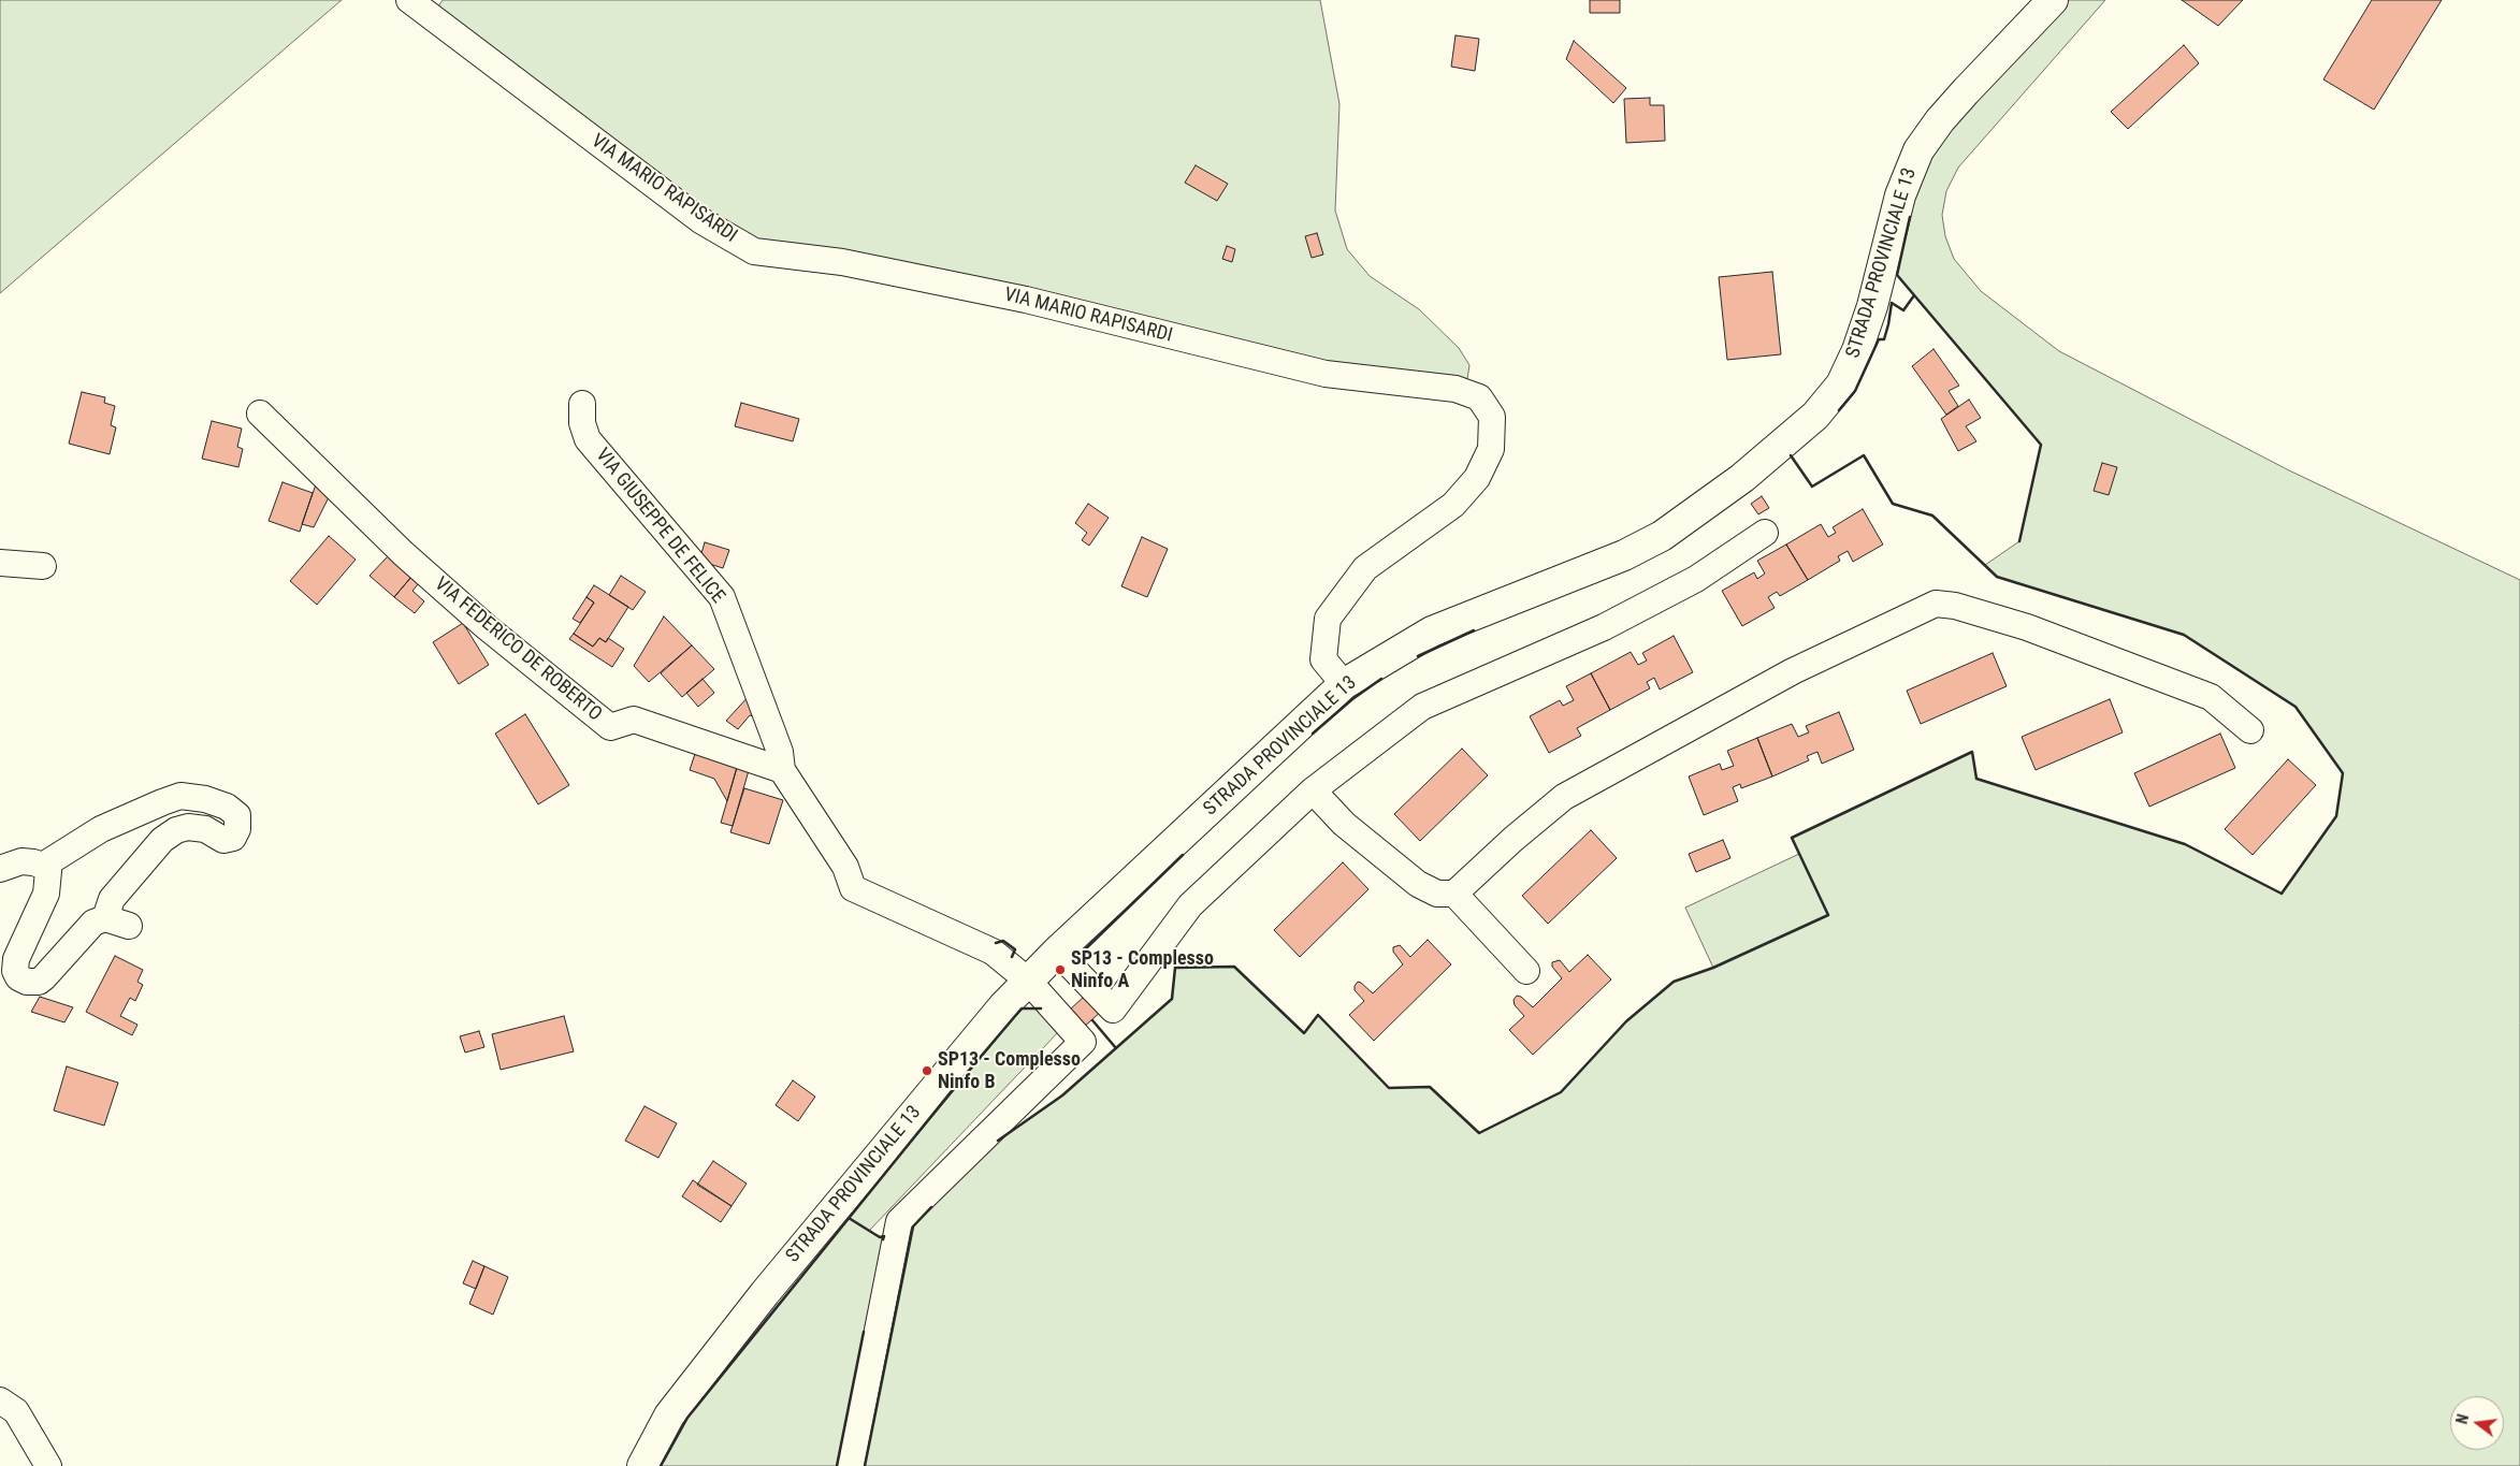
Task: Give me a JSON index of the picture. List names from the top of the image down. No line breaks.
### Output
{"streets":{"main road":["STRADA PROVINCIALE 13"],"street":["VIA MARIO RAPISARDI","VIA GIUSEPPE DE FELICE","VIA FEDERICO DE ROBERTO"]},"crossings":[["VIA MARIO RAPISARDI","STRADA PROVINCIALE 13"],["VIA GIUSEPPE DE FELICE","VIA FEDERICO DE ROBERTO"]],"places":["SP13 - Complesso Ninfo A","SP13 - Complesso Ninfo B"],"north":"left"}
